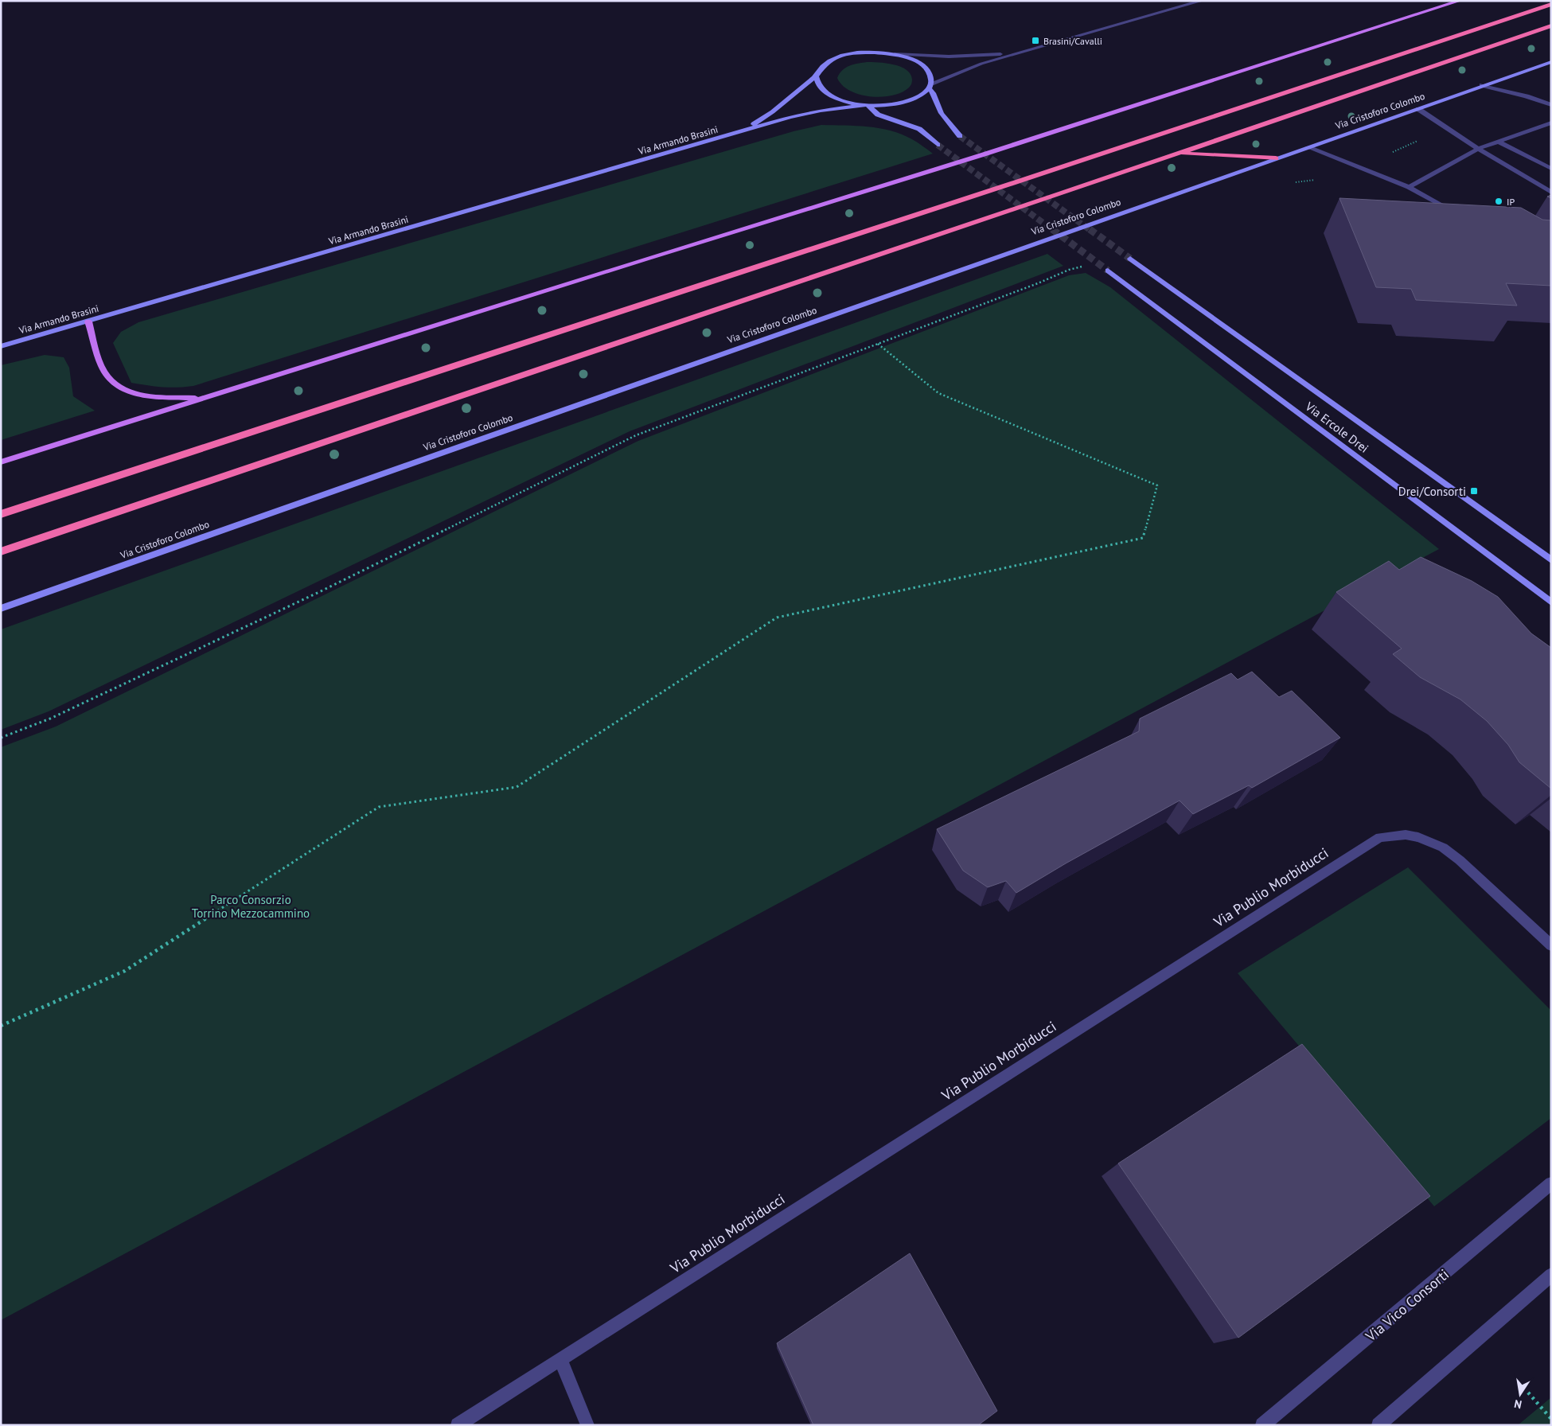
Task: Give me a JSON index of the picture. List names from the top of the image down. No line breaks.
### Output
{"streets":{"street":["Via Cristoforo Colombo","Via Armando Brasini","Via Ercole Drei","Via Publio Morbiducci","Via Vico Consorti"]},"parks":["Parco Consorzio Torrino Mezzocammino"],"places":{"transit":["Brasini/Cavalli","Drei/Consorti"],"other":["IP"]},"north":"bottom"}
